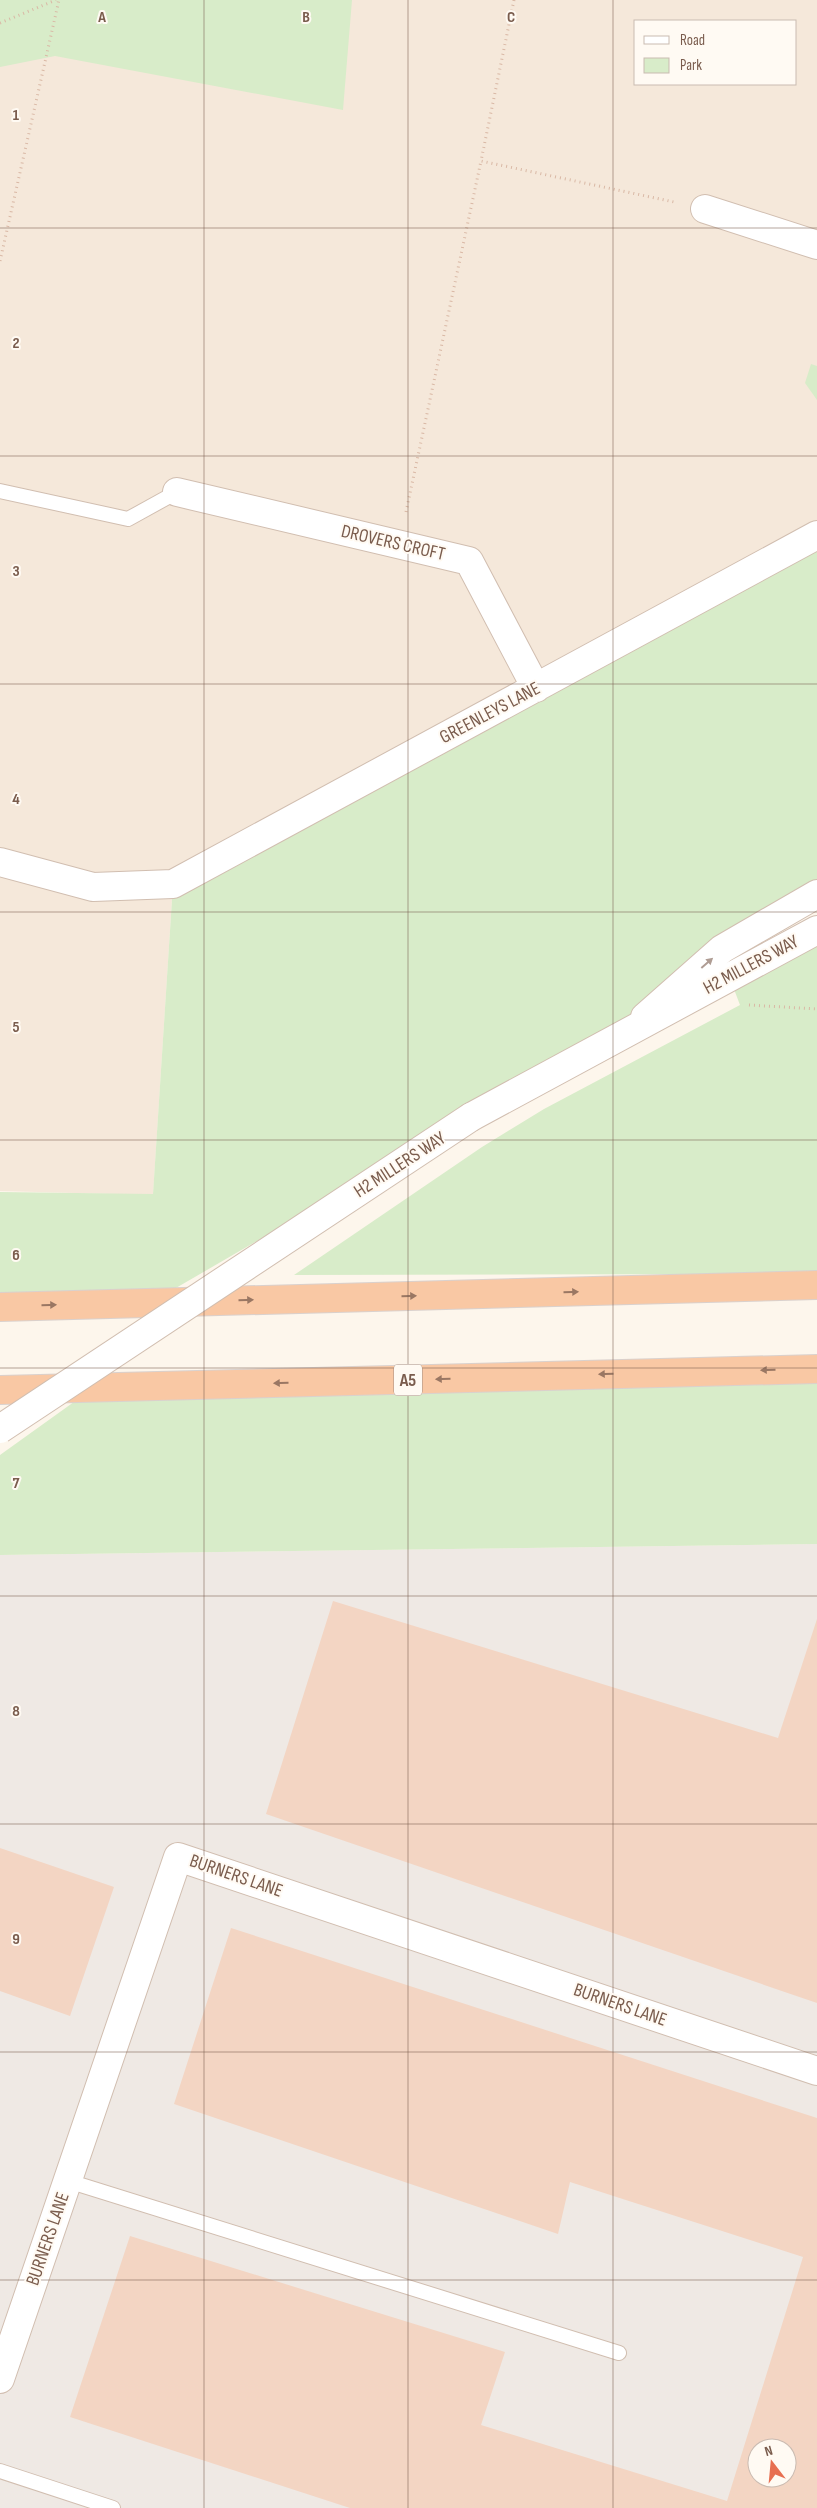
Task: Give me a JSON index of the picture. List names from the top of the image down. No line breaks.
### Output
{"streets":{"highway":["A5"],"street":["DROVERS CROFT","GREENLEYS LANE","H2 MILLERS WAY","BURNERS LANE"]},"crossings":[["DROVERS CROFT","GREENLEYS LANE"]],"legend":["Road","Park"],"north":"top","grid":{"columns":["A","B","C"],"rows":["1","2","3","4","5","6","7","8","9"]}}
